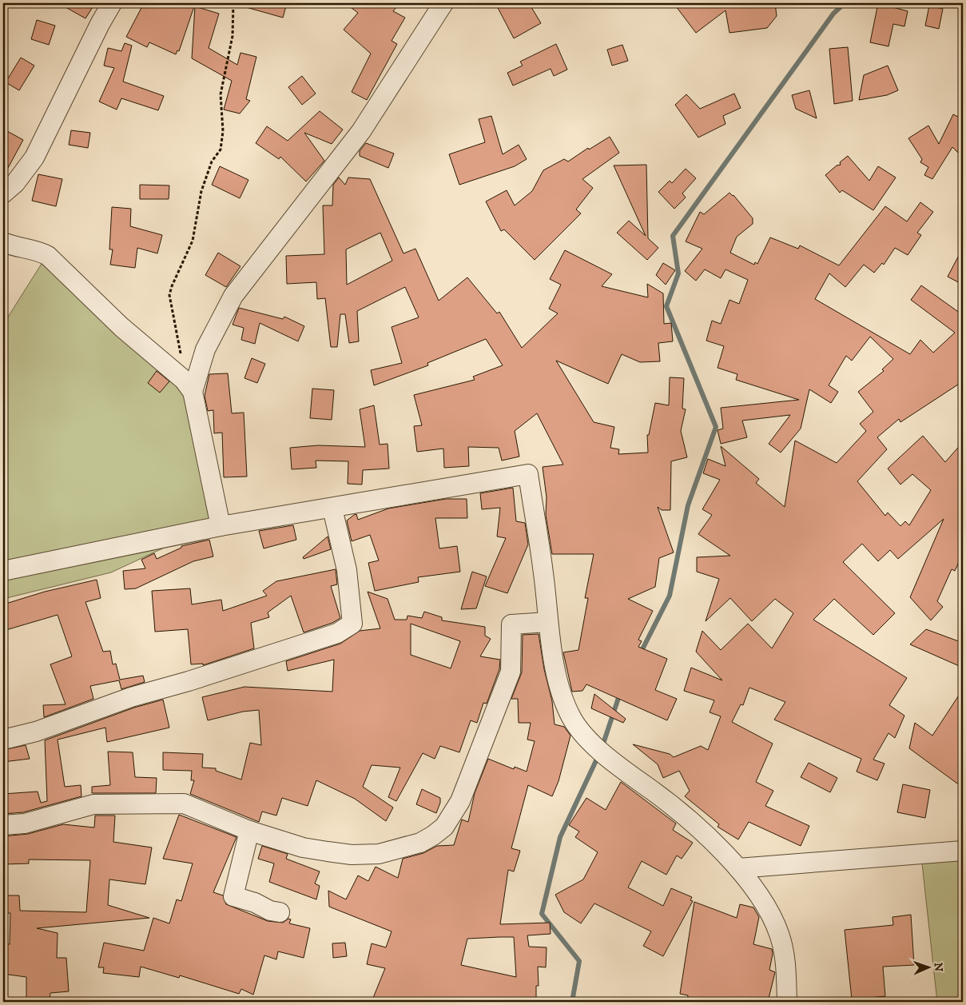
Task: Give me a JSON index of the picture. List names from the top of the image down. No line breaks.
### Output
{"north":"right"}
